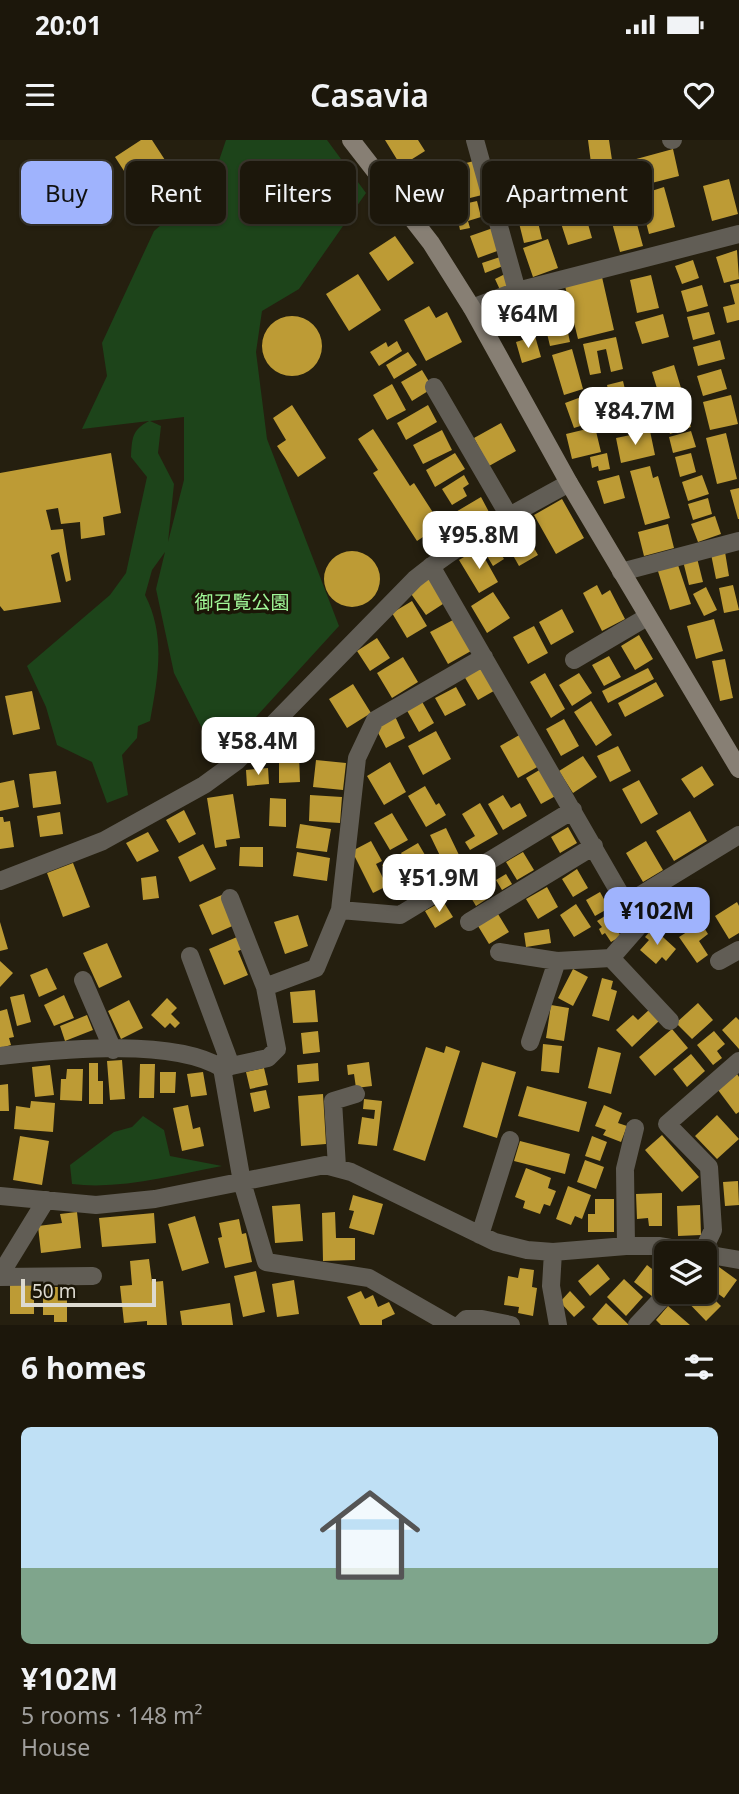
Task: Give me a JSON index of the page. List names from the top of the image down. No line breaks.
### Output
{"parks":["御召覧公園"],"scale_bar":"50 m","page":{"status":"20:01","header":"Casavia","chip":["Buy","Rent","Filters","New","Apartment"],"price":["¥64M","¥84.7M","¥95.8M","¥58.4M","¥51.9M","¥102M"],"scale":"50 m","heading":"6 homes","list":[{"name":"¥102M","note":"5 rooms · 148 m² · House"}]}}
